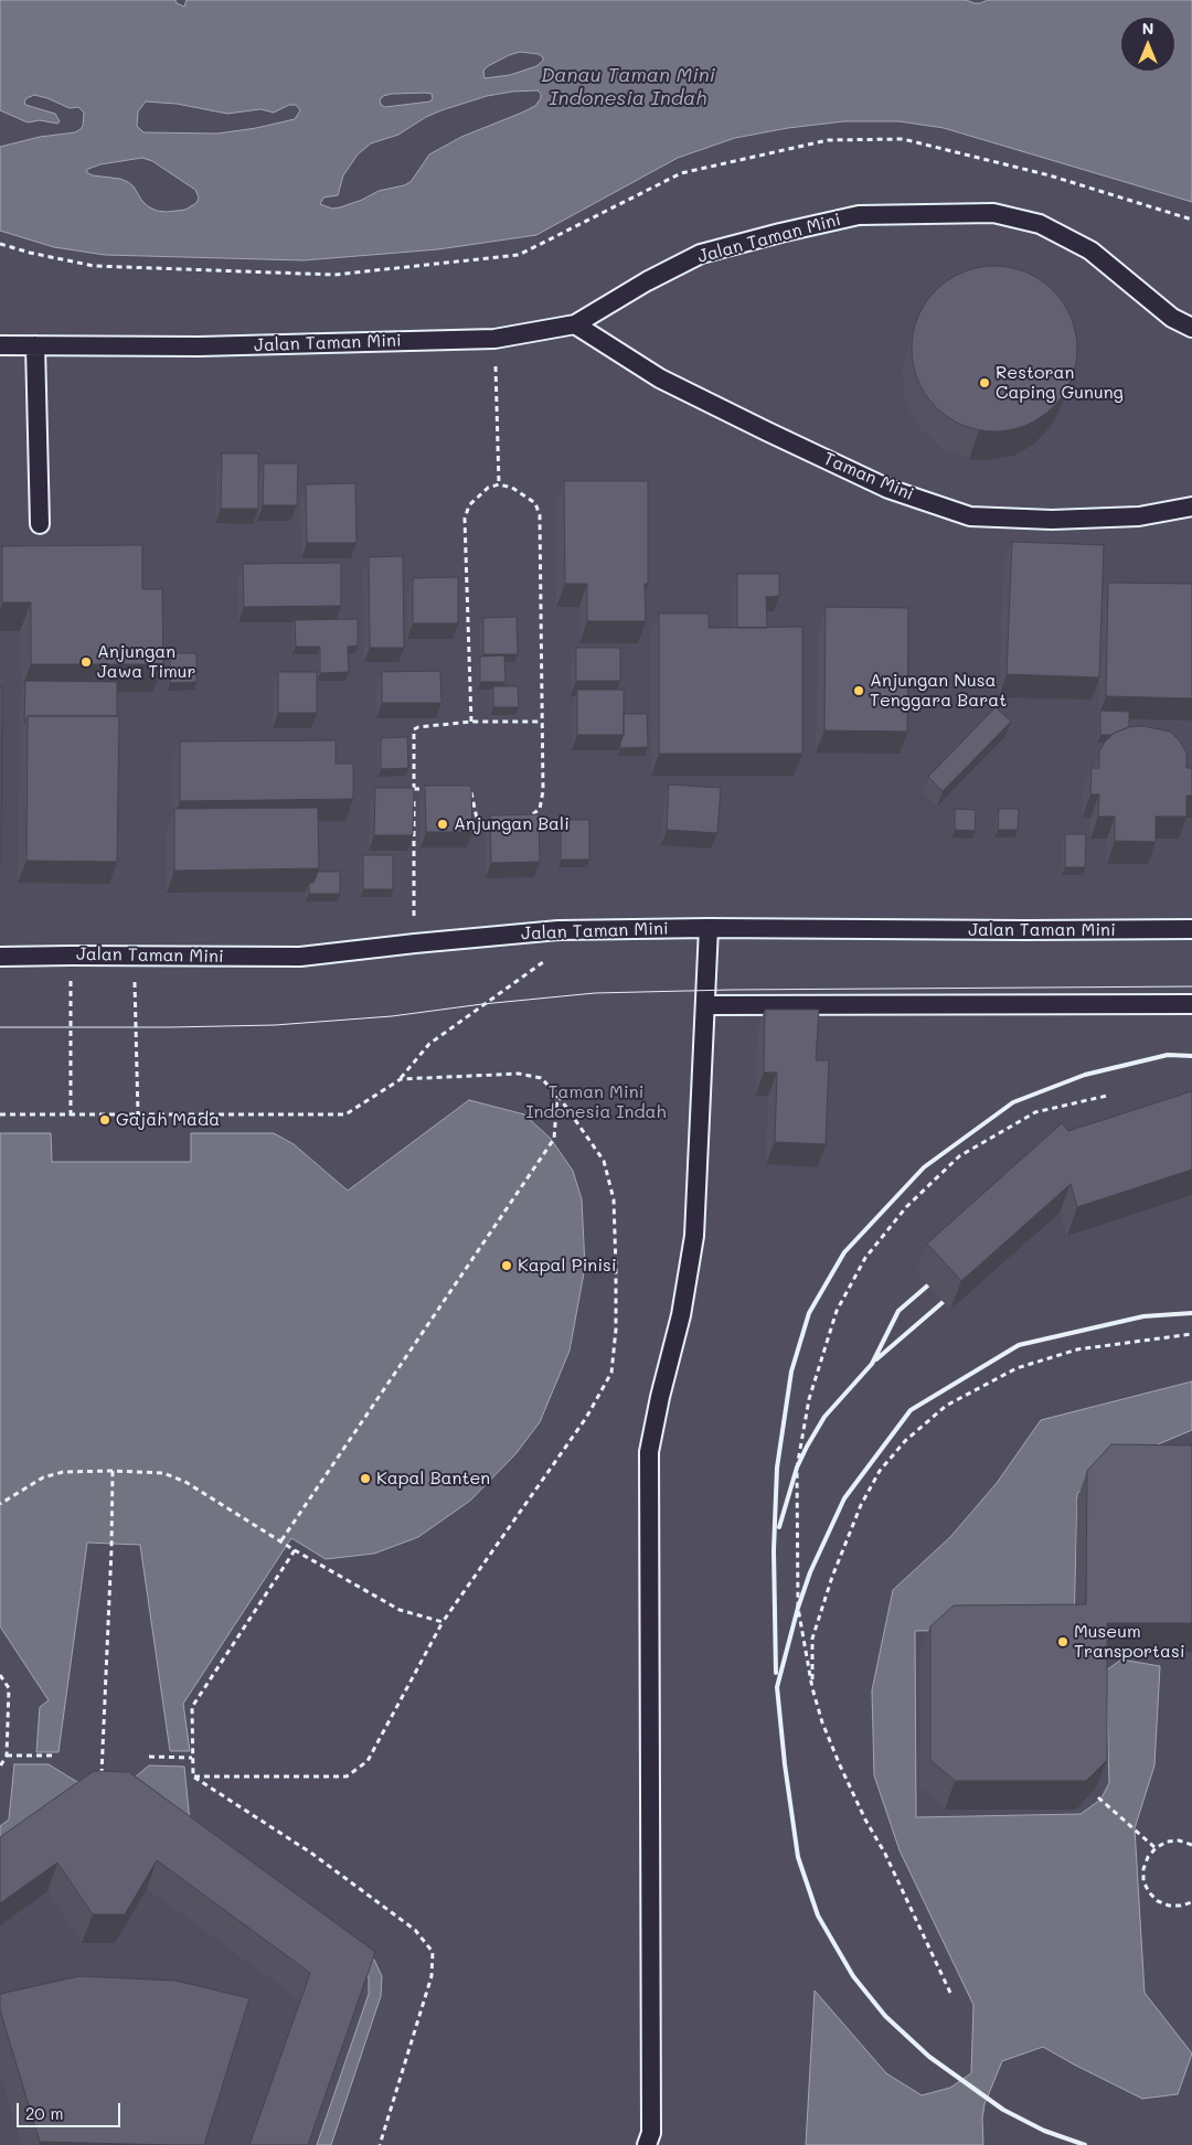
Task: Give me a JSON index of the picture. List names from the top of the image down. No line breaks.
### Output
{"streets":{"lane":["Jalan Taman Mini","Taman Mini"]},"crossings":[["Jalan Taman Mini","Taman Mini"]],"water":["Danau Taman Mini Indonesia Indah"],"parks":["Taman Mini Indonesia Indah"],"places":["Restoran Caping Gunung","Anjungan Jawa Timur","Anjungan Nusa Tenggara Barat","Anjungan Bali","Gajah Mada","Kapal Pinisi","Kapal Banten","Museum Transportasi"],"scale_bar":"20 m","north":"top"}
